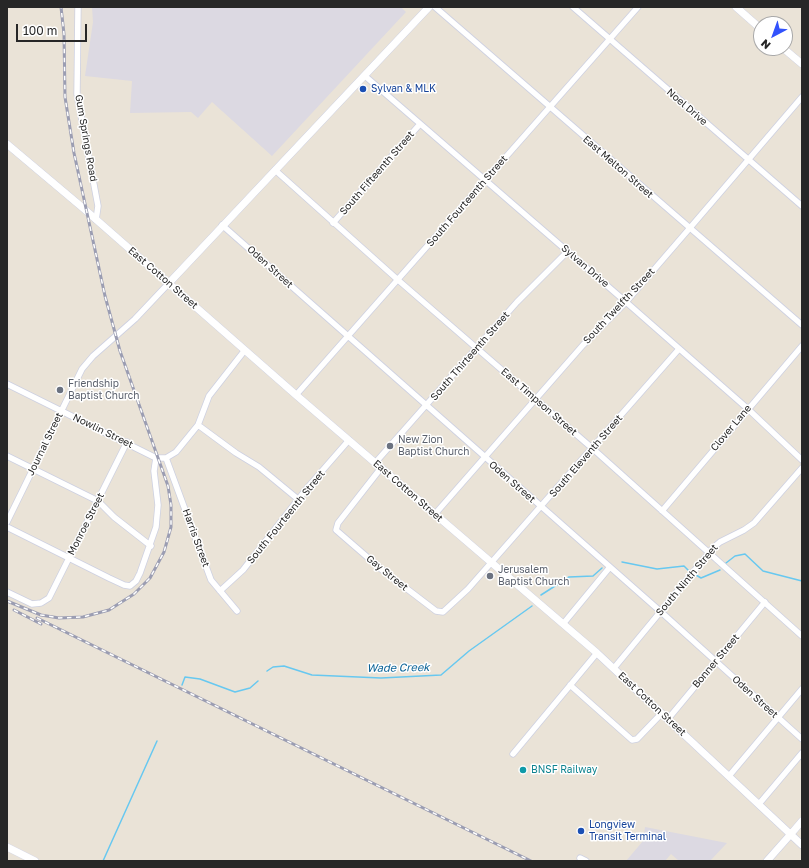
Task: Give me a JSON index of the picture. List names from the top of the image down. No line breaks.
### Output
{"streets":{"main road":["East Cotton Street"],"street":["Noel Drive","Gum Springs Road","East Melton Street","South Fifteenth Street","South Fourteenth Street","Sylvan Drive","Oden Street","South Twelfth Street","South Thirteenth Street","East Timpson Street","Clover Lane","Nowlin Street","Journal Street","South Eleventh Street","Monroe Street","Harris Street","Gay Street","South Ninth Street","Bonner Street"]},"crossings":[["Noel Drive","South Fourteenth Street"],["Noel Drive","South Twelfth Street"],["Gum Springs Road","East Cotton Street"],["East Melton Street","South Fourteenth Street"],["East Melton Street","South Twelfth Street"],["South Fifteenth Street","Sylvan Drive"],["South Fifteenth Street","East Timpson Street"],["South Fourteenth Street","Sylvan Drive"],["South Fourteenth Street","Oden Street"],["South Fourteenth Street","East Cotton Street"],["South Fourteenth Street","East Timpson Street"],["South Fourteenth Street","Harris Street"],["Sylvan Drive","South Twelfth Street"],["Sylvan Drive","South Thirteenth Street"],["Sylvan Drive","Clover Lane"],["Sylvan Drive","South Eleventh Street"],["Oden Street","South Twelfth Street"],["Oden Street","South Thirteenth Street"],["Oden Street","South Eleventh Street"],["Oden Street","South Ninth Street"],["Oden Street","Bonner Street"],["East Cotton Street","South Twelfth Street"],["East Cotton Street","South Thirteenth Street"],["East Cotton Street","Journal Street"],["East Cotton Street","South Eleventh Street"],["East Cotton Street","Gay Street"],["East Cotton Street","South Ninth Street"],["East Cotton Street","Bonner Street"],["South Twelfth Street","East Timpson Street"],["South Thirteenth Street","East Timpson Street"],["East Timpson Street","Clover Lane"],["East Timpson Street","South Eleventh Street"],["East Timpson Street","South Ninth Street"],["East Timpson Street","Bonner Street"],["Nowlin Street","Journal Street"],["Nowlin Street","Monroe Street"],["South Eleventh Street","Gay Street"]],"water":["Wade Creek"],"places":["Sylvan & MLK","Friendship Baptist Church","New Zion Baptist Church","Jerusalem Baptist Church","BNSF Railway","Longview Transit Terminal"],"scale_bar":"100 m","north":"bottom left"}
